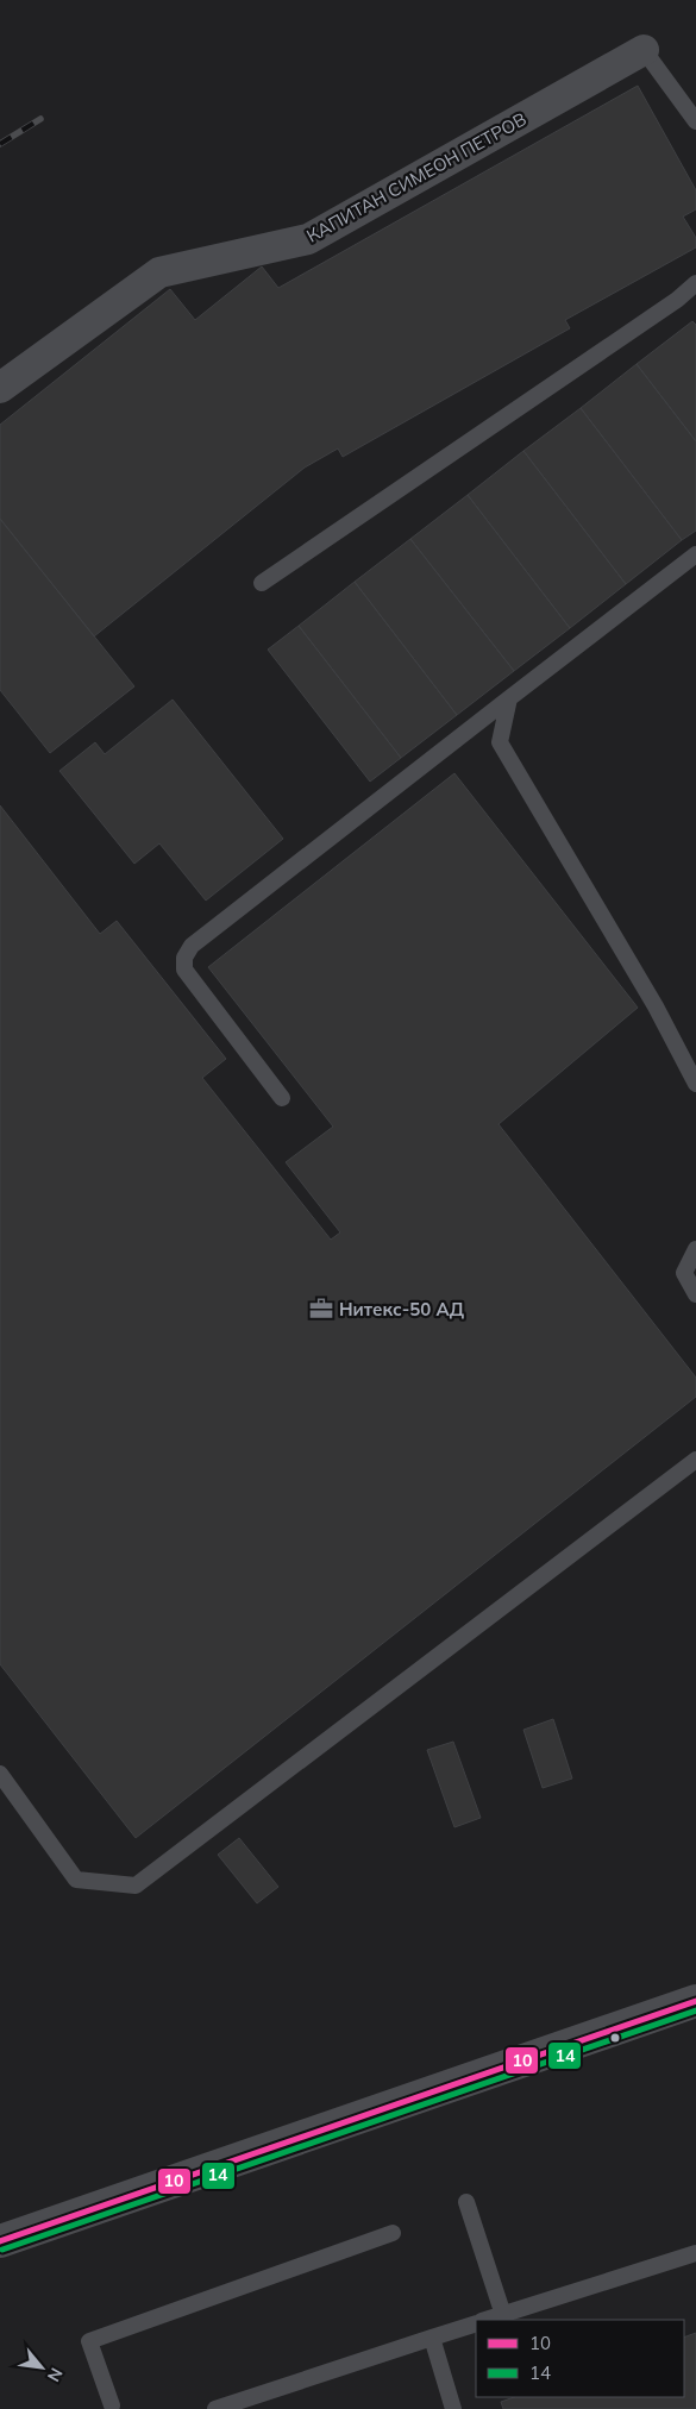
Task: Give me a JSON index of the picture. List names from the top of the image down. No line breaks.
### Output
{"streets":{"street":["КАПИТАН СИМЕОН ПЕТРОВ"]},"places":{"office":["Нитекс-50 АД"]},"lines":["transit line 10","transit line 14"],"legend":["10","14"],"north":"bottom right"}
